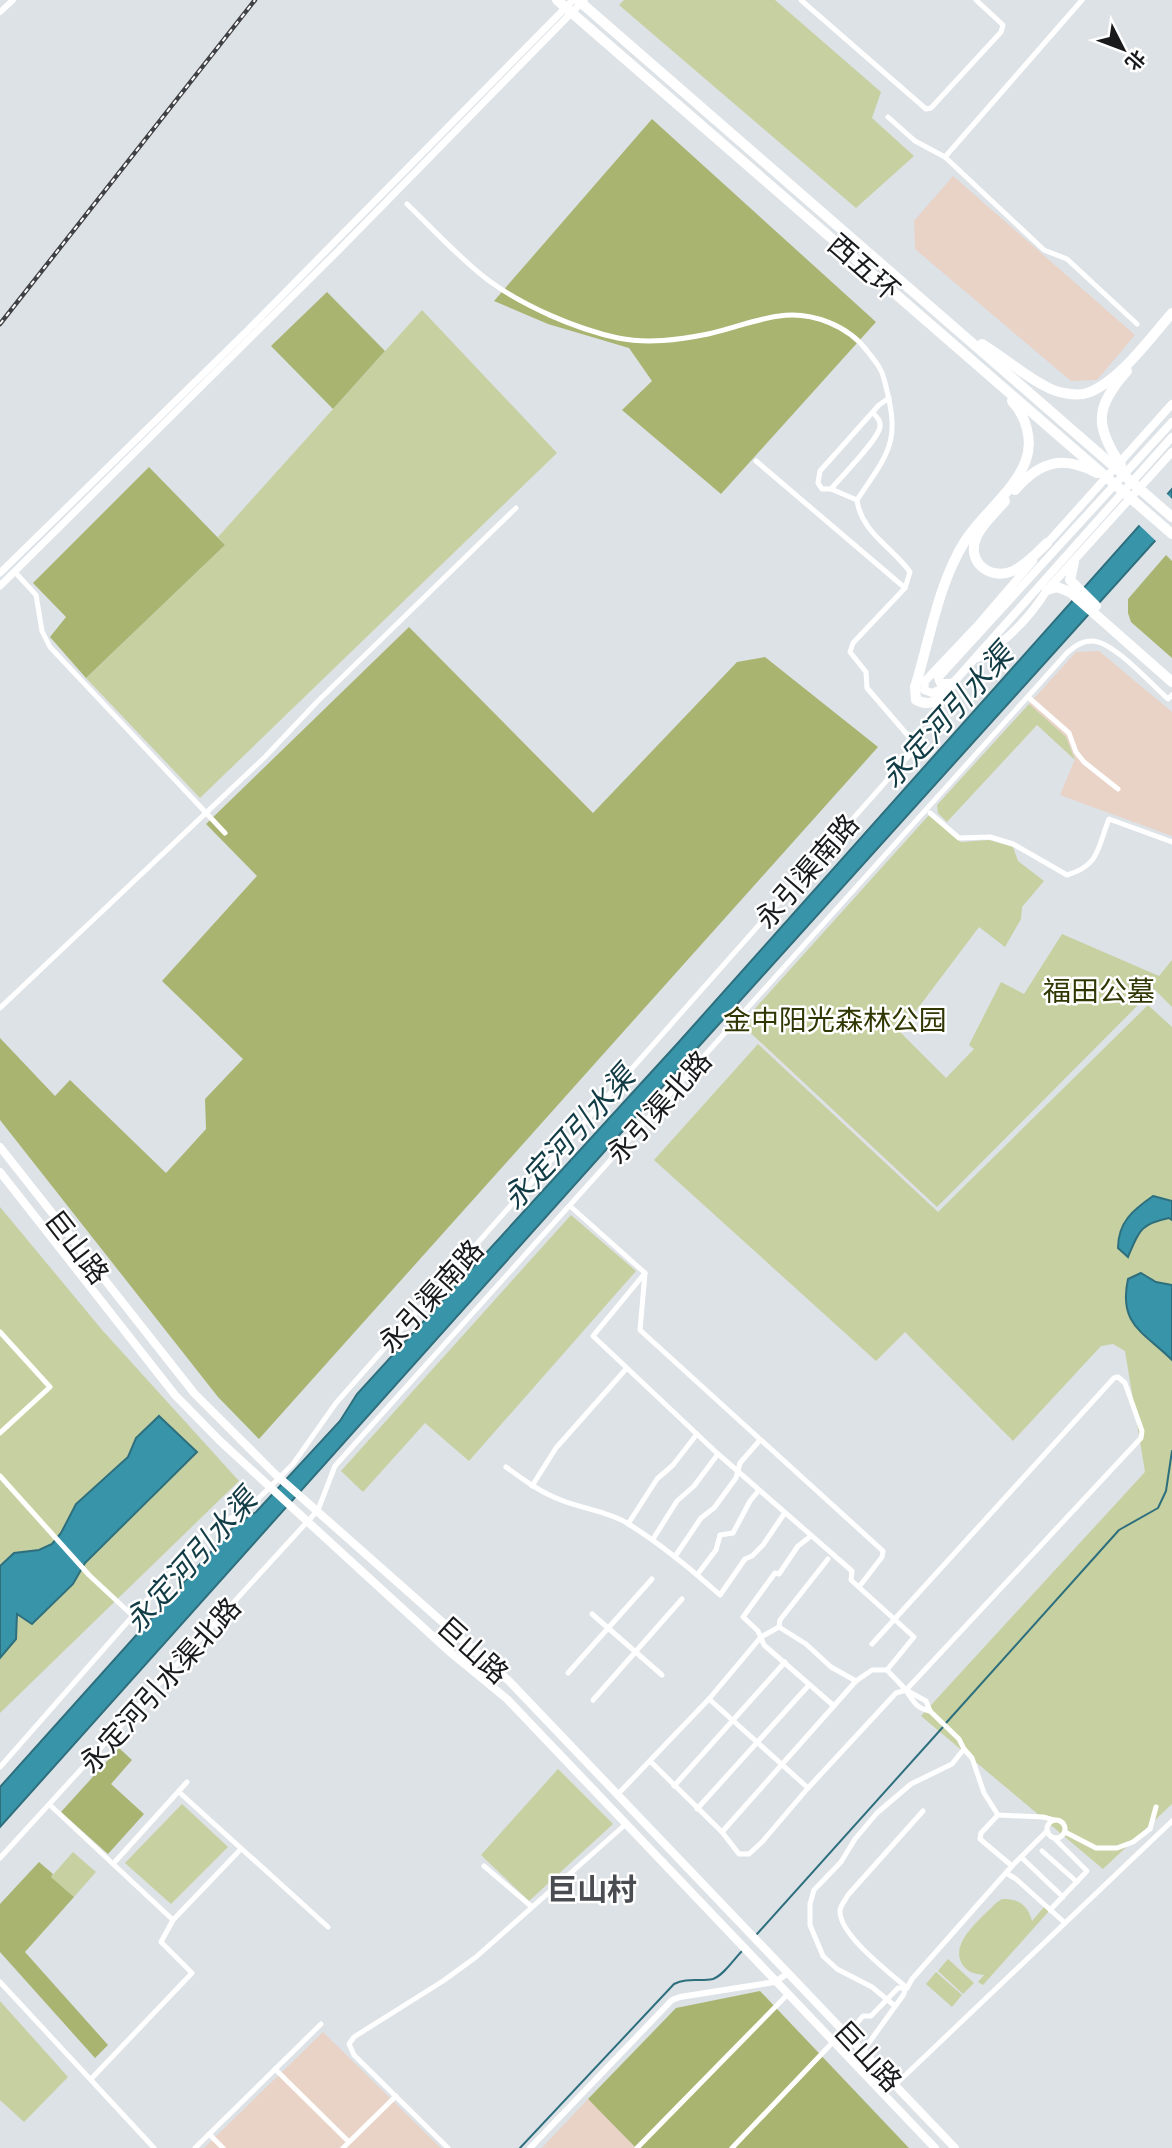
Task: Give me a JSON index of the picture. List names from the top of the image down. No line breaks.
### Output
{"streets":{"highway":["西五环"],"main road":["巨山路"],"street":["永引渠南路","永引渠北路","永定河引水渠北路"]},"crossings":[["永引渠北路","巨山路"],["永引渠北路","永定河引水渠北路"],["巨山路","永定河引水渠北路"]],"districts":["巨山村"],"water":["永定河引水渠"],"parks":["福田公墓","金中阳光森林公园"],"north":"bottom right"}
